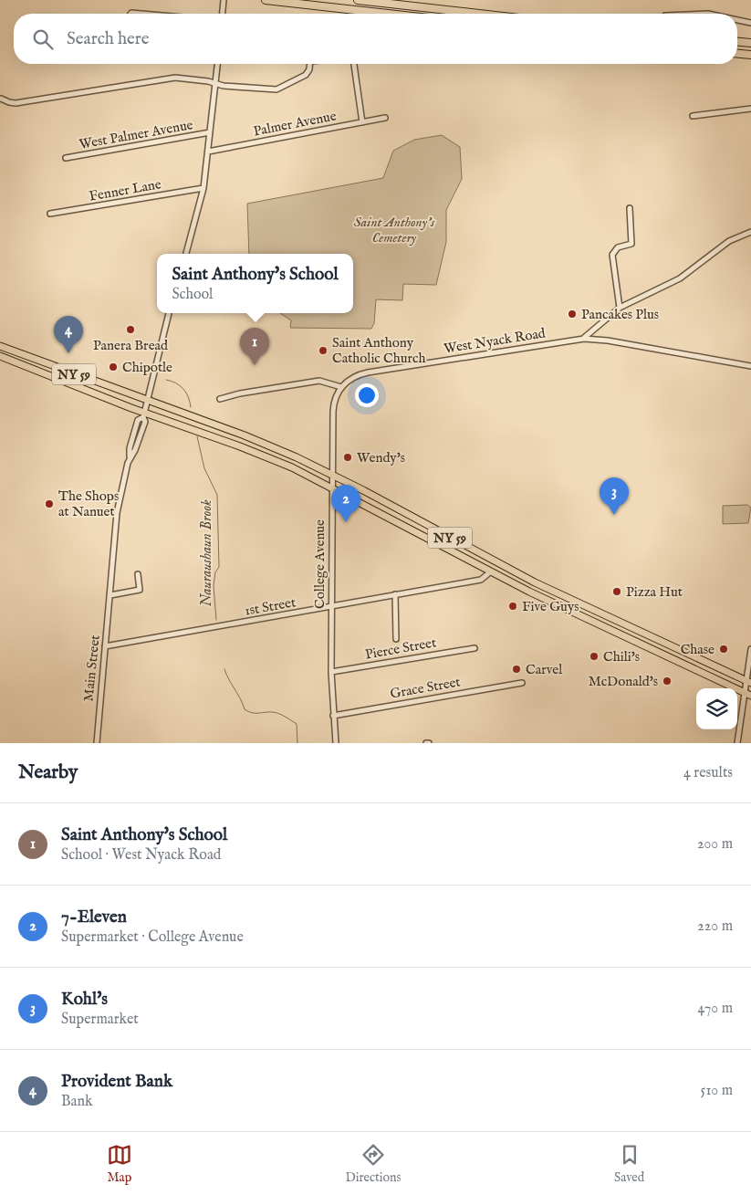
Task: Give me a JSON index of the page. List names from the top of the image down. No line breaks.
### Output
{"streets":{"main road":["NY 59"],"street":["Palmer Avenue","West Palmer Avenue","Fenner Lane","West Nyack Road","College Avenue","1st Street","Pierce Street","Main Street","Grace Street"]},"crossings":[["West Nyack Road","College Avenue"],["NY 59","College Avenue"],["NY 59","1st Street"],["NY 59","Main Street"],["College Avenue","1st Street"],["College Avenue","Pierce Street"],["College Avenue","Grace Street"],["1st Street","Main Street"]],"water":["Nauraushaun Brook"],"parks":["Saint Anthony's Cemetery"],"places":["Pancakes Plus","Panera Bread","Saint Anthony Catholic Church","Chipotle","Wendy's","The Shops at Nanuet","Pizza Hut","Five Guys","Chase","Chili's","Carvel","McDonald's"],"page":{"search":"Search here","popup":["Saint Anthony's School","School"],"pins":["4","1","3","2"],"heading":["Nearby","4 results"],"list":[{"mark":"1","name":"Saint Anthony's School","note":"School · West Nyack Road","value":"200 m"},{"mark":"2","name":"7-Eleven","note":"Supermarket · College Avenue","value":"220 m"},{"mark":"3","name":"Kohl's","note":"Supermarket","value":"470 m"},{"mark":"4","name":"Provident Bank","note":"Bank","value":"510 m"}],"nav":["Map","Directions","Saved"]}}
